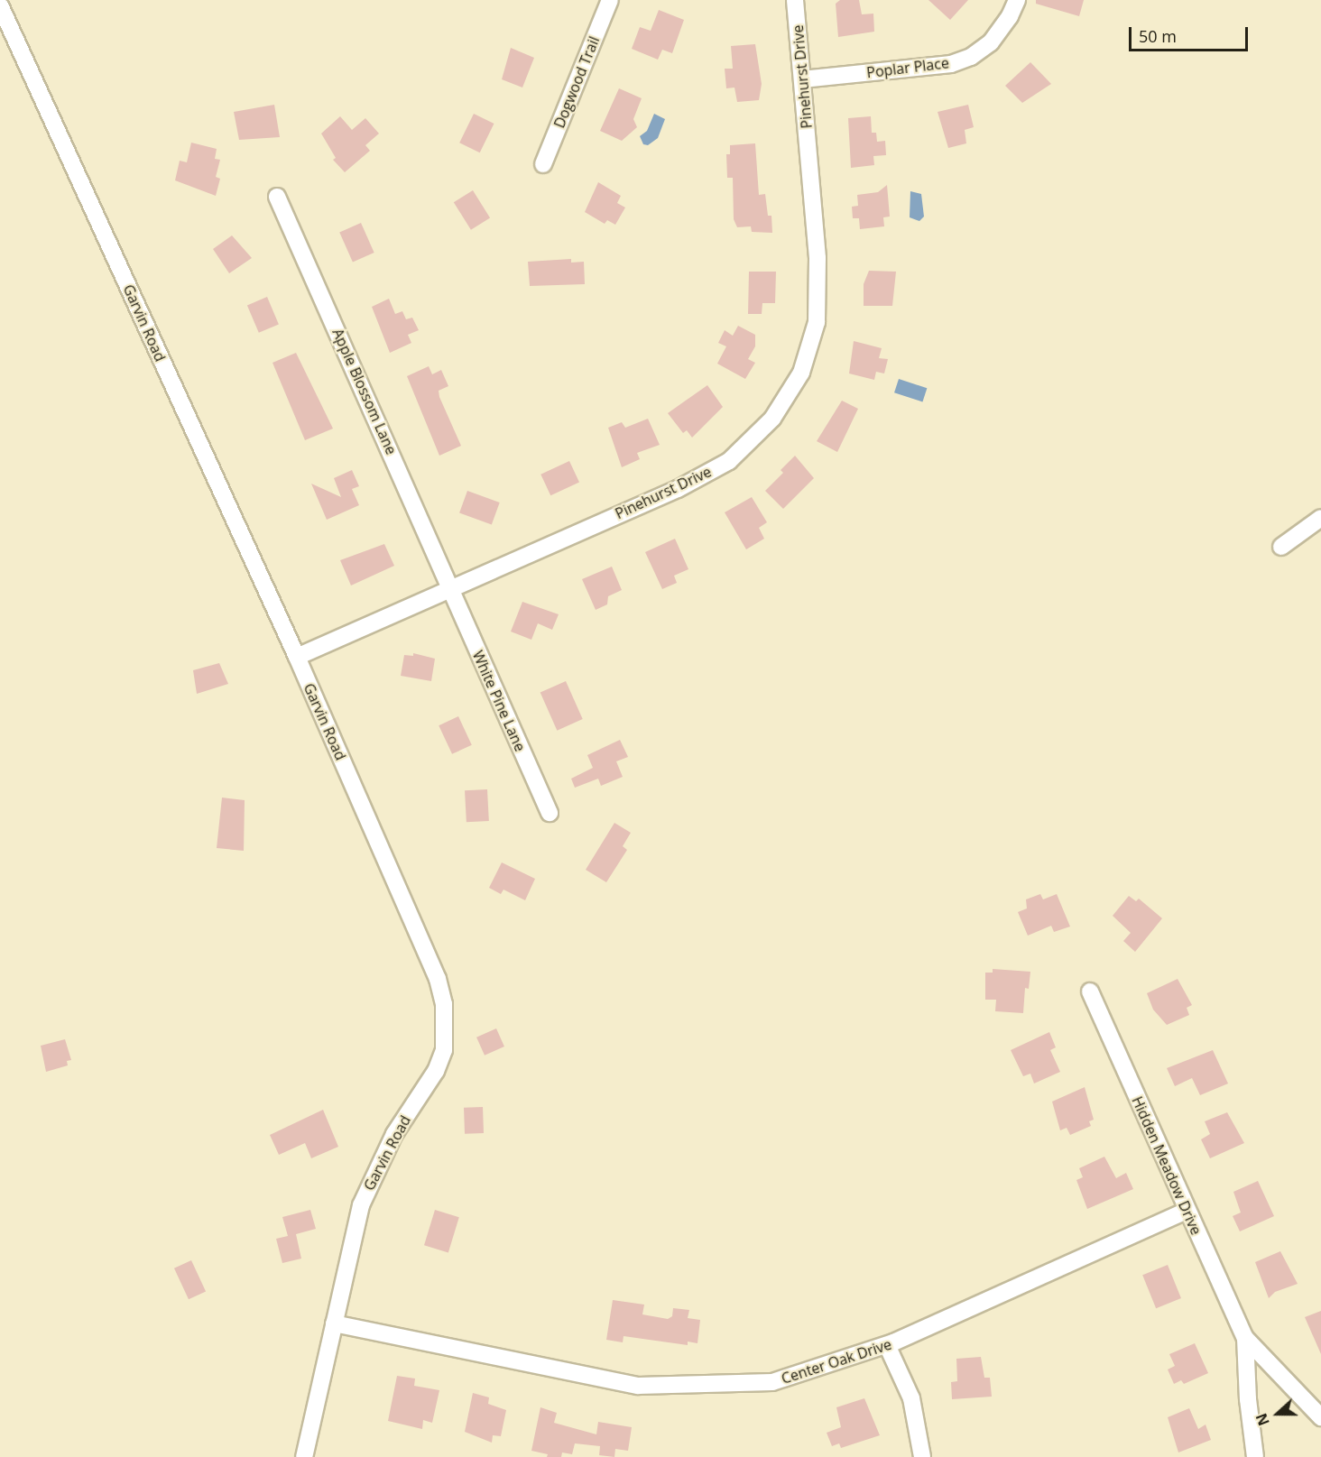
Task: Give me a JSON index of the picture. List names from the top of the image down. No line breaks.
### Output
{"streets":{"street":["Poplar Place","Pinehurst Drive","Dogwood Trail","Garvin Road","Apple Blossom Lane","White Pine Lane","Hidden Meadow Drive","Center Oak Drive"]},"crossings":[["Poplar Place","Pinehurst Drive"],["Pinehurst Drive","Garvin Road"],["Pinehurst Drive","Apple Blossom Lane"],["Pinehurst Drive","White Pine Lane"],["Garvin Road","Center Oak Drive"],["Apple Blossom Lane","White Pine Lane"],["Hidden Meadow Drive","Center Oak Drive"]],"scale_bar":"50 m","north":"left"}
